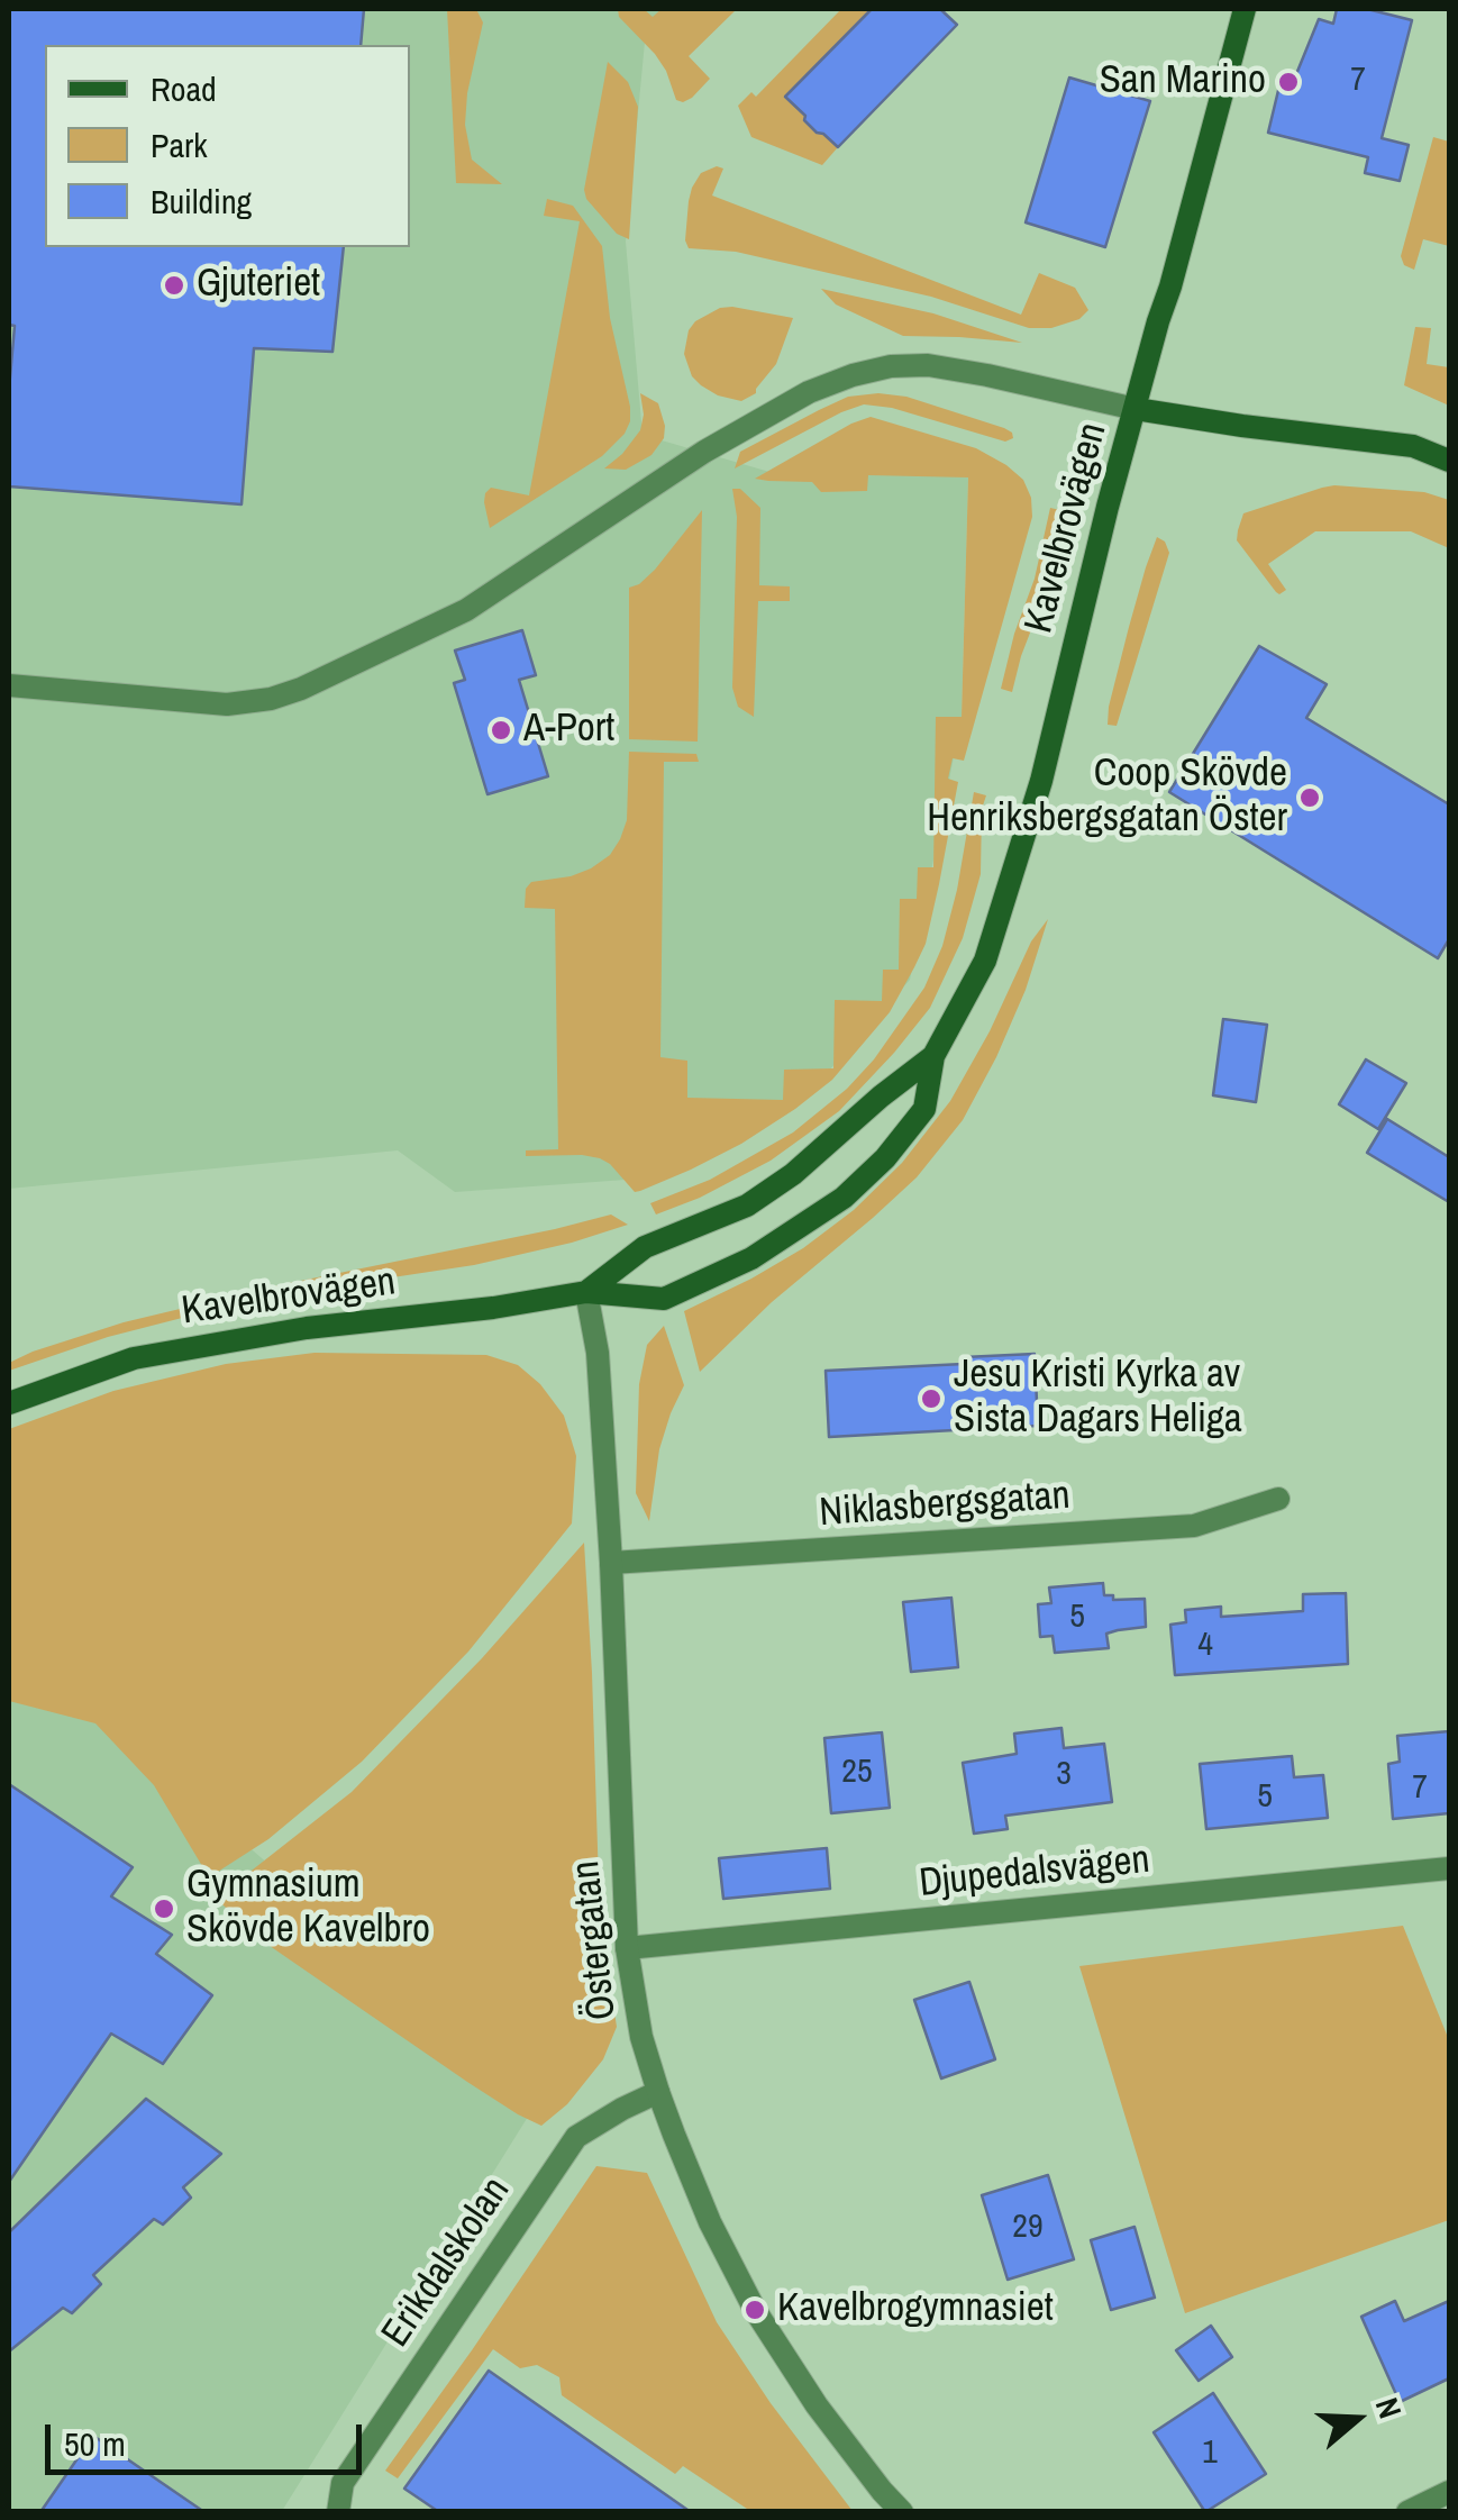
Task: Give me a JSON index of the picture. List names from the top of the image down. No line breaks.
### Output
{"streets":{"main road":["Kavelbrovägen"],"street":["Niklasbergsgatan","Djupedalsvägen","Östergatan","Erikdalskolan"]},"crossings":[["Kavelbrovägen","Östergatan"],["Niklasbergsgatan","Östergatan"],["Djupedalsvägen","Östergatan"],["Östergatan","Erikdalskolan"]],"places":["San Marino","Gjuteriet","A-Port","Coop Skövde Henriksbergsgatan Öster","Jesu Kristi Kyrka av Sista Dagars Heliga","Gymnasium Skövde Kavelbro","Kavelbrogymnasiet"],"house_numbers":["7","5","4","25","3","7","5","29","1"],"legend":["Road","Park","Building"],"scale_bar":"50 m","north":"right"}
